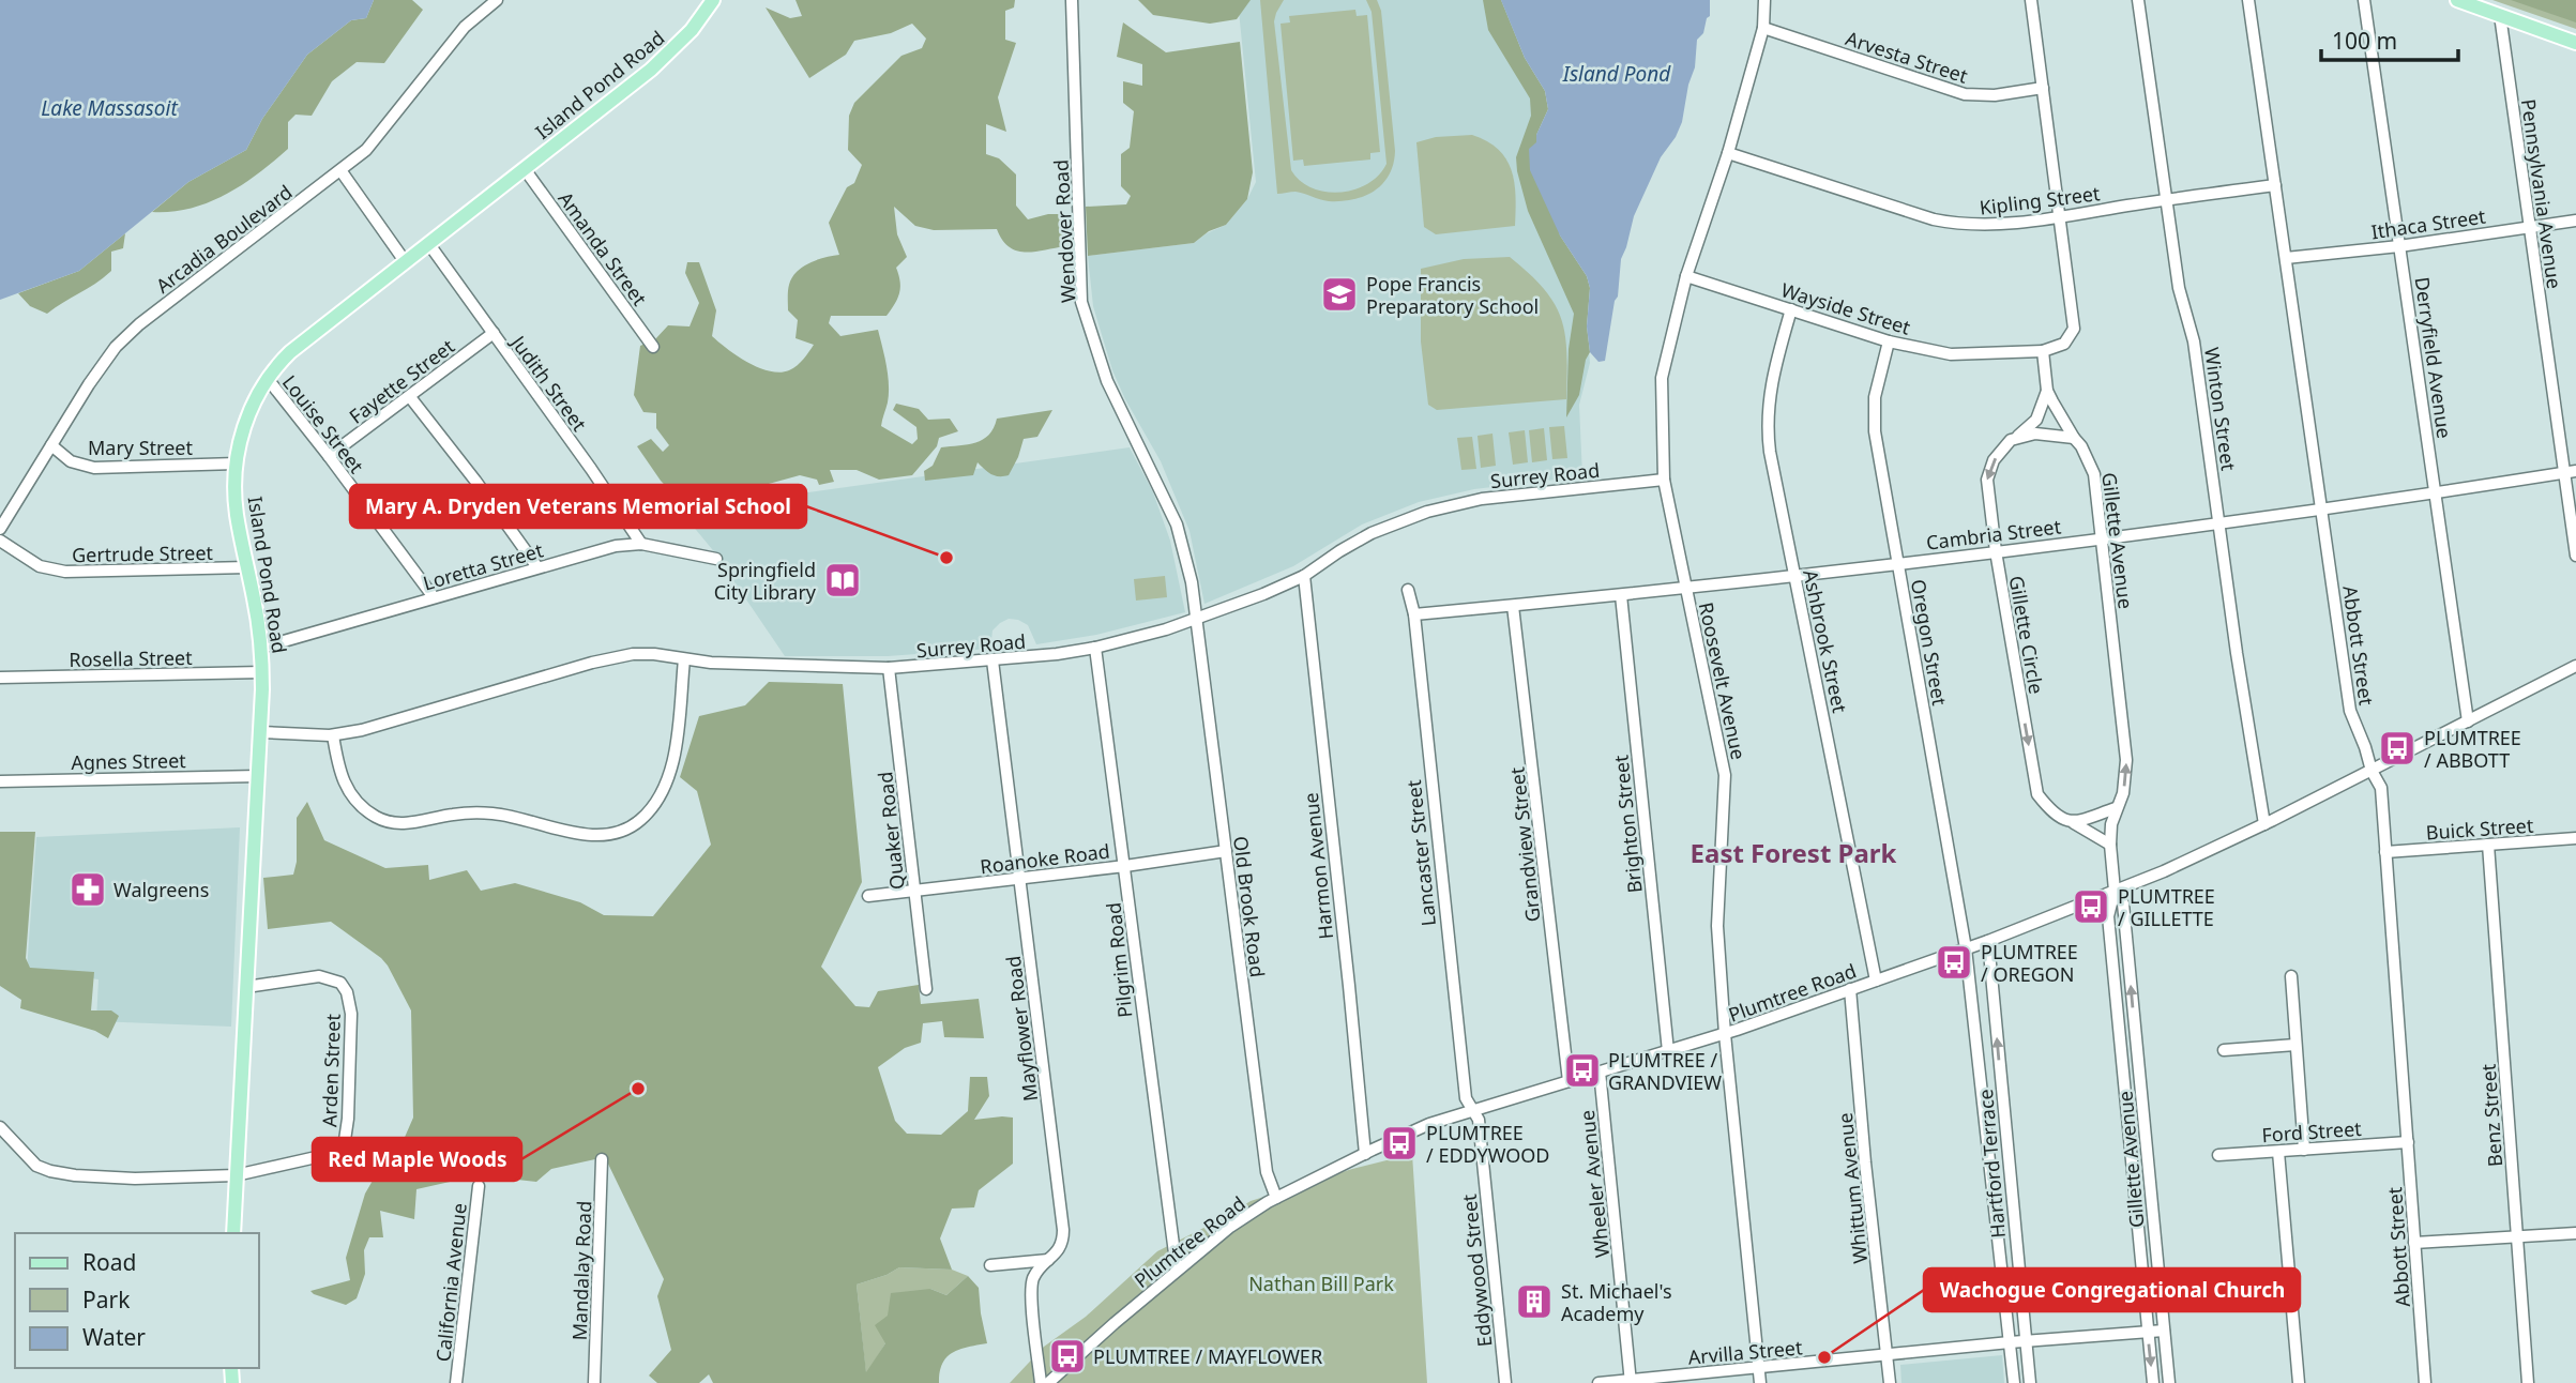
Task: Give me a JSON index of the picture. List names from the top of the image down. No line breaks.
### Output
{"streets":{"main road":["Island Pond Road"],"street":["Arvesta Street","Pennsylvania Avenue","Kipling Street","Ithaca Street","Wendover Road","Arcadia Boulevard","Amanda Street","Wayside Street","Derryfield Avenue","Fayette Street","Judith Street","Winton Street","Louise Street","Mary Street","Surrey Road","Cambria Street","Gillette Avenue","Gertrude Street","Loretta Street","Gillette Circle","Ashbrook Street","Oregon Street","Abbott Street","Rosella Street","Roosevelt Avenue","Agnes Street","Brighton Street","Buick Street","Quaker Road","Grandview Street","Lancaster Street","Roanoke Road","Harmon Avenue","Old Brook Road","Pilgrim Road","Plumtree Road","Mayflower Road","Arden Street","Benz Street","Ford Street","Hartford Terrace","Wheeler Avenue","Whittum Avenue","Mandalay Road","Eddywood Street","California Avenue","Arvilla Street"]},"crossings":[["Arvesta Street","Roosevelt Avenue"],["Island Pond Road","Amanda Street"],["Island Pond Road","Judith Street"],["Island Pond Road","Louise Street"],["Island Pond Road","Mary Street"],["Island Pond Road","Surrey Road"],["Island Pond Road","Gertrude Street"],["Island Pond Road","Loretta Street"],["Island Pond Road","Rosella Street"],["Island Pond Road","Agnes Street"],["Island Pond Road","Arden Street"],["Pennsylvania Avenue","Ithaca Street"],["Pennsylvania Avenue","Cambria Street"],["Kipling Street","Winton Street"],["Kipling Street","Abbott Street"],["Kipling Street","Roosevelt Avenue"],["Ithaca Street","Derryfield Avenue"],["Ithaca Street","Abbott Street"],["Wendover Road","Surrey Road"],["Wendover Road","Old Brook Road"],["Arcadia Boulevard","Mary Street"],["Wayside Street","Gillette Avenue"],["Wayside Street","Ashbrook Street"],["Wayside Street","Oregon Street"],["Wayside Street","Roosevelt Avenue"],["Derryfield Avenue","Cambria Street"],["Derryfield Avenue","Plumtree Road"],["Fayette Street","Judith Street"],["Fayette Street","Louise Street"],["Judith Street","Loretta Street"],["Winton Street","Cambria Street"],["Winton Street","Plumtree Road"],["Louise Street","Loretta Street"],["Surrey Road","Roosevelt Avenue"],["Surrey Road","Quaker Road"],["Surrey Road","Harmon Avenue"],["Surrey Road","Old Brook Road"],["Surrey Road","Pilgrim Road"],["Surrey Road","Mayflower Road"],["Cambria Street","Gillette Avenue"],["Cambria Street","Gillette Circle"],["Cambria Street","Ashbrook Street"],["Cambria Street","Oregon Street"],["Cambria Street","Abbott Street"],["Cambria Street","Roosevelt Avenue"],["Cambria Street","Brighton Street"],["Cambria Street","Grandview Street"],["Cambria Street","Lancaster Street"],["Gillette Avenue","Gillette Circle"],["Gillette Avenue","Plumtree Road"],["Gillette Avenue","Arvilla Street"],["Ashbrook Street","Plumtree Road"],["Oregon Street","Plumtree Road"],["Oregon Street","Hartford Terrace"],["Abbott Street","Buick Street"],["Abbott Street","Plumtree Road"],["Abbott Street","Ford Street"],["Roosevelt Avenue","Plumtree Road"],["Roosevelt Avenue","Arvilla Street"],["Brighton Street","Plumtree Road"],["Buick Street","Benz Street"],["Quaker Road","Roanoke Road"],["Grandview Street","Plumtree Road"],["Lancaster Street","Plumtree Road"],["Lancaster Street","Eddywood Street"],["Roanoke Road","Old Brook Road"],["Roanoke Road","Pilgrim Road"],["Roanoke Road","Mayflower Road"],["Harmon Avenue","Plumtree Road"],["Old Brook Road","Plumtree Road"],["Pilgrim Road","Plumtree Road"],["Plumtree Road","Hartford Terrace"],["Plumtree Road","Wheeler Avenue"],["Plumtree Road","Whittum Avenue"],["Plumtree Road","Eddywood Street"],["Hartford Terrace","Arvilla Street"],["Wheeler Avenue","Arvilla Street"],["Whittum Avenue","Arvilla Street"]],"one_way":["Gillette Circle"],"districts":["East Forest Park"],"water":["Island Pond","Lake Massasoit"],"parks":["Nathan Bill Park"],"places":{"school or university":["Pope Francis Preparatory School"],"other":["Mary A. Dryden Veterans Memorial School","Red Maple Woods","Wachogue Congregational Church"],"library":["Springfield City Library"],"bus stop":["PLUMTREE / ABBOTT","PLUMTREE / GILLETTE","PLUMTREE / OREGON","PLUMTREE / GRANDVIEW","PLUMTREE / EDDYWOOD","PLUMTREE / MAYFLOWER"],"pharmacy":["Walgreens"],"building":["St. Michael's Academy"]},"legend":["Road","Park","Water"],"scale_bar":"100 m"}
